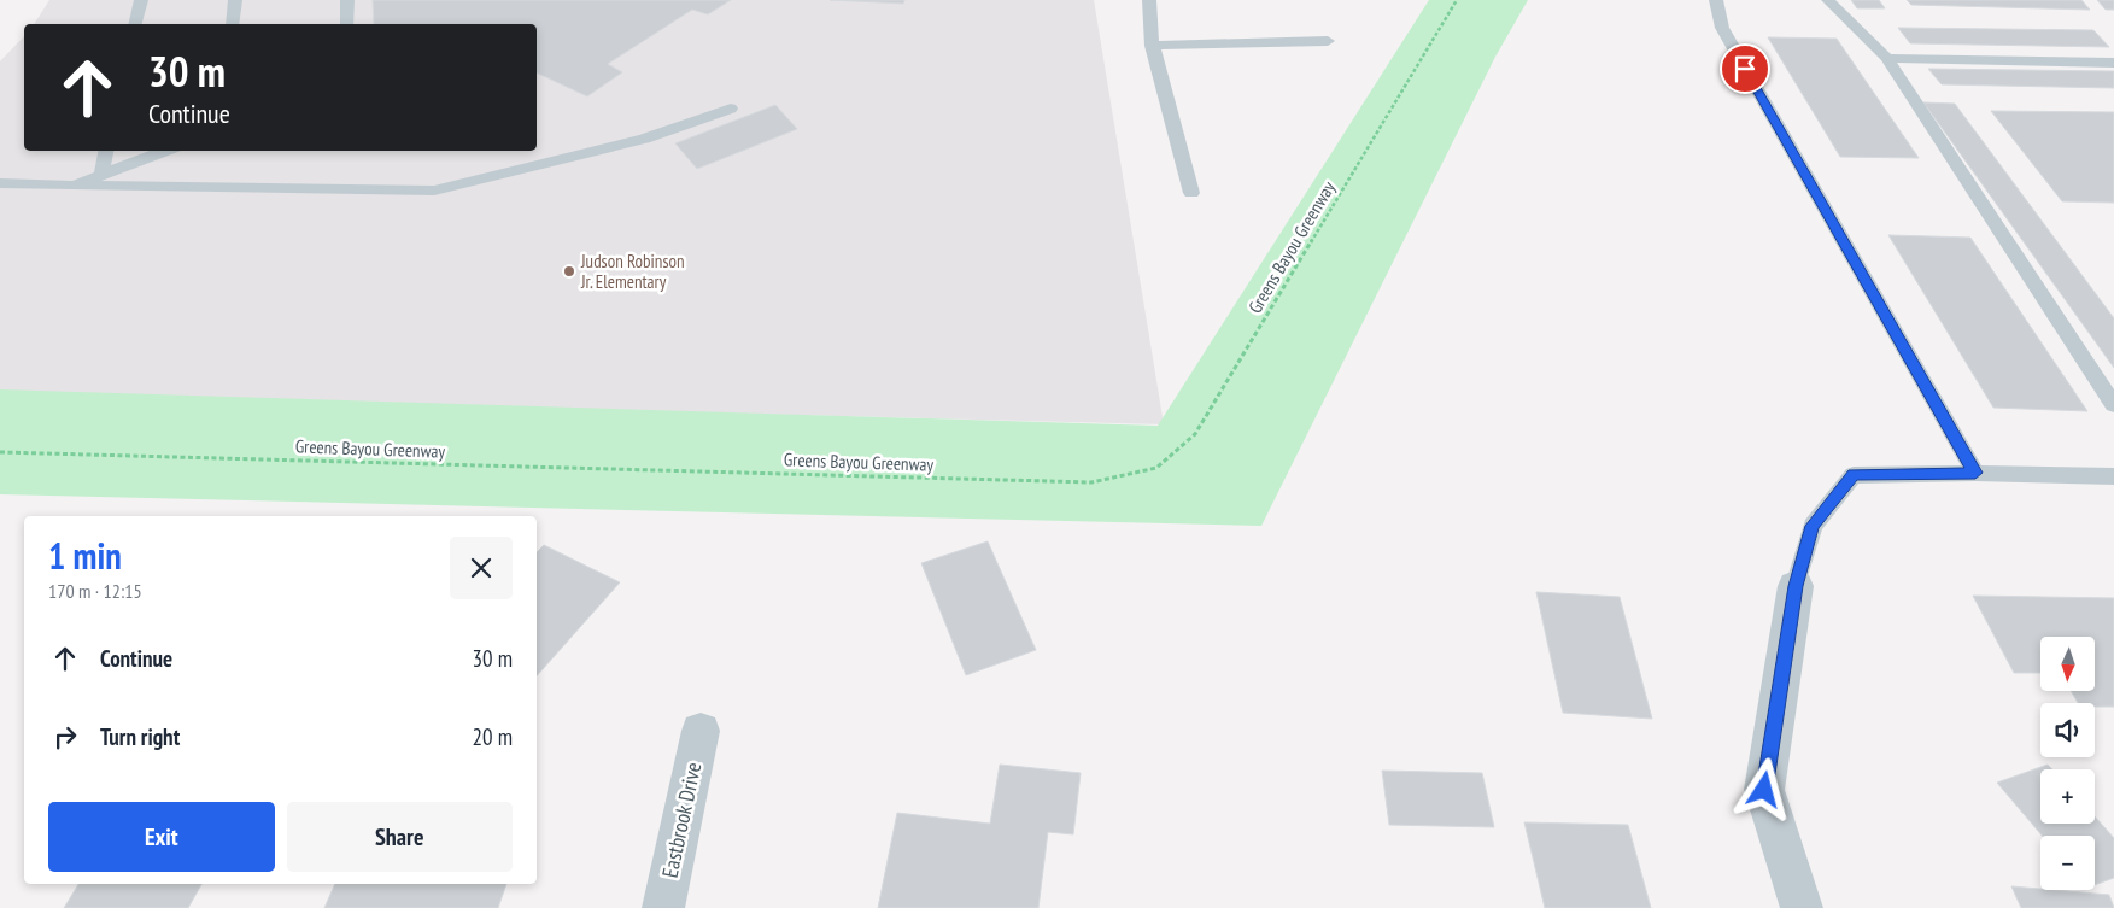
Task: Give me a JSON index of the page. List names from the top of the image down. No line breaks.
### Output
{"streets":{"street":["Eastbrook Drive"],"path":["Greens Bayou Greenway"]},"places":["Judson Robinson Jr. Elementary"],"north":"bottom","page":{"turn":["30 m","Continue"],"heading":["1 min","170 m · 12:15"],"list":[{"name":"Continue","value":"30 m"},{"name":"Turn right","value":"20 m"}],"map_buttons":["+","−"],"buttons":["Exit","Share"]}}
